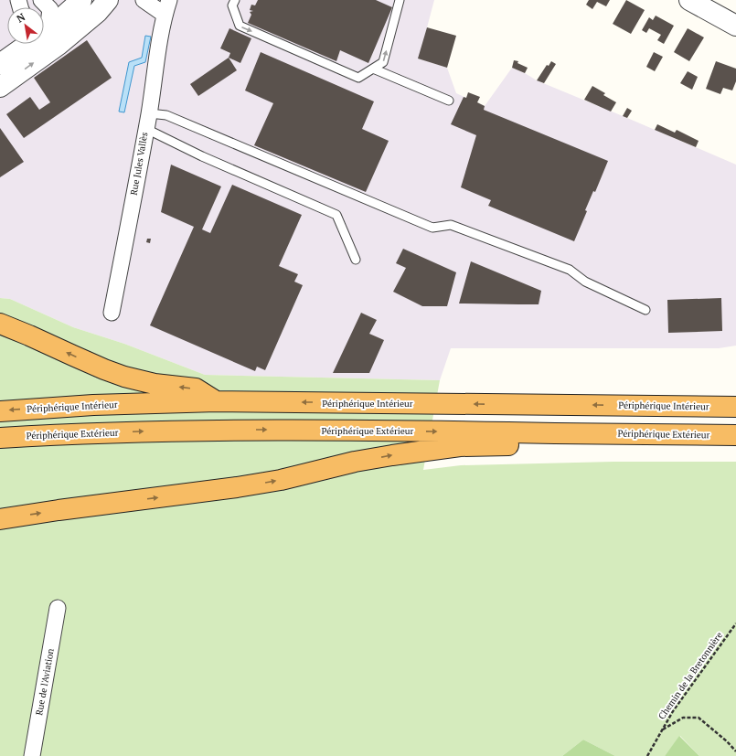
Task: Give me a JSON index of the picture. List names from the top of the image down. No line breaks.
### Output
{"streets":{"highway":["Périphérique Intérieur","Périphérique Extérieur"],"street":["Rue Jules Vallès","Rue de l'Aviation"],"path":["Chemin de la Bretonnière"]},"north":"top left"}
